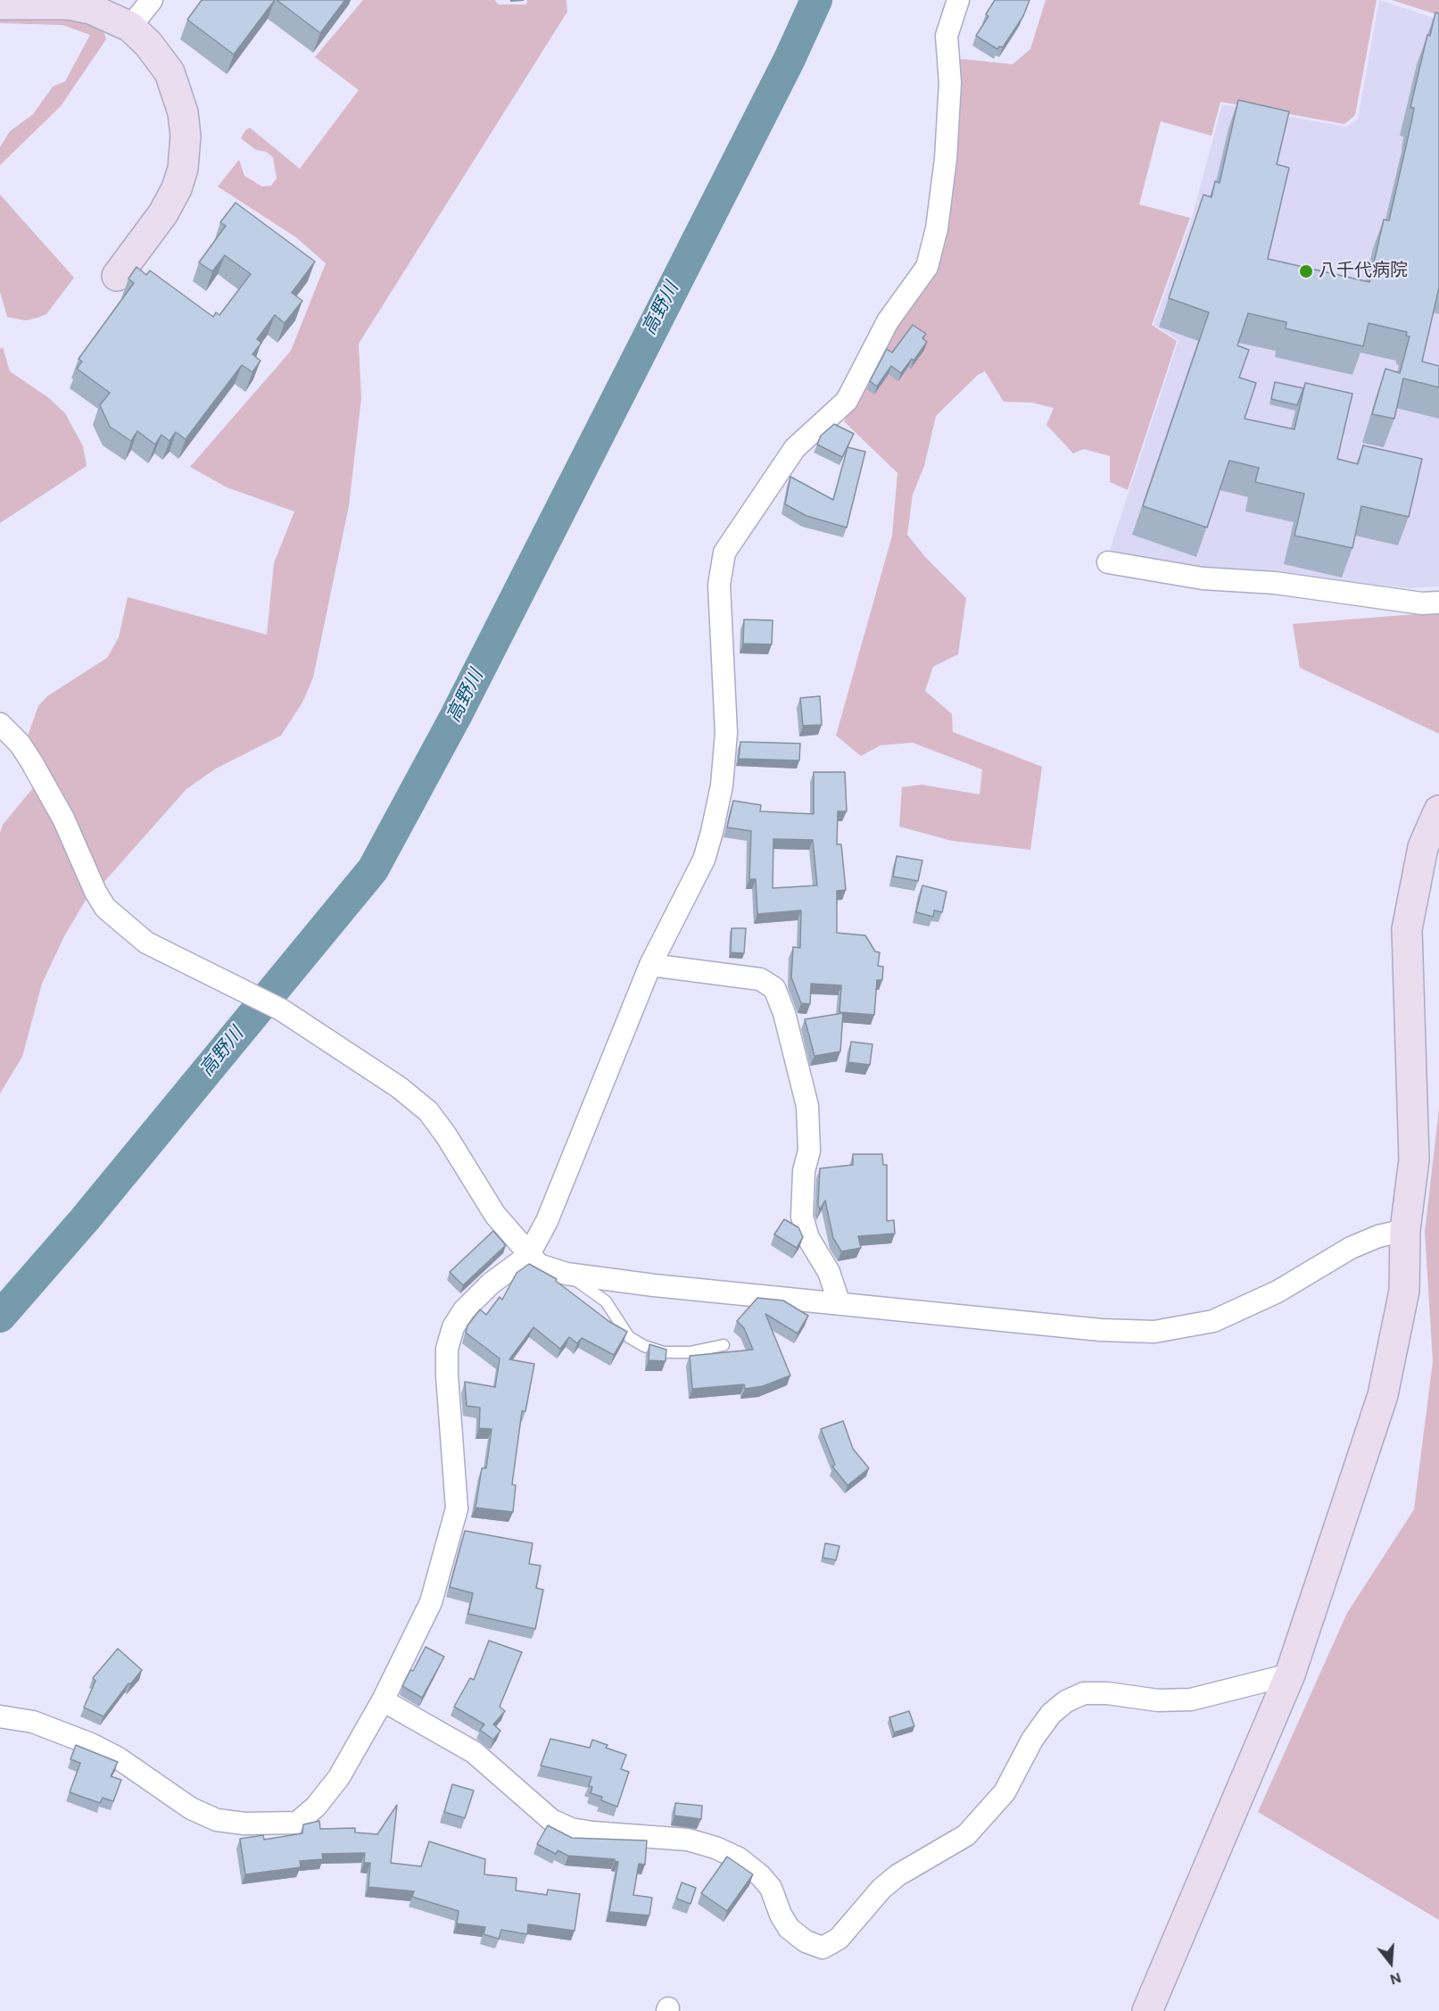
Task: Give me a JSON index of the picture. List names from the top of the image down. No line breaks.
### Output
{"water":["高野川"],"places":["八千代病院"],"north":"bottom"}
